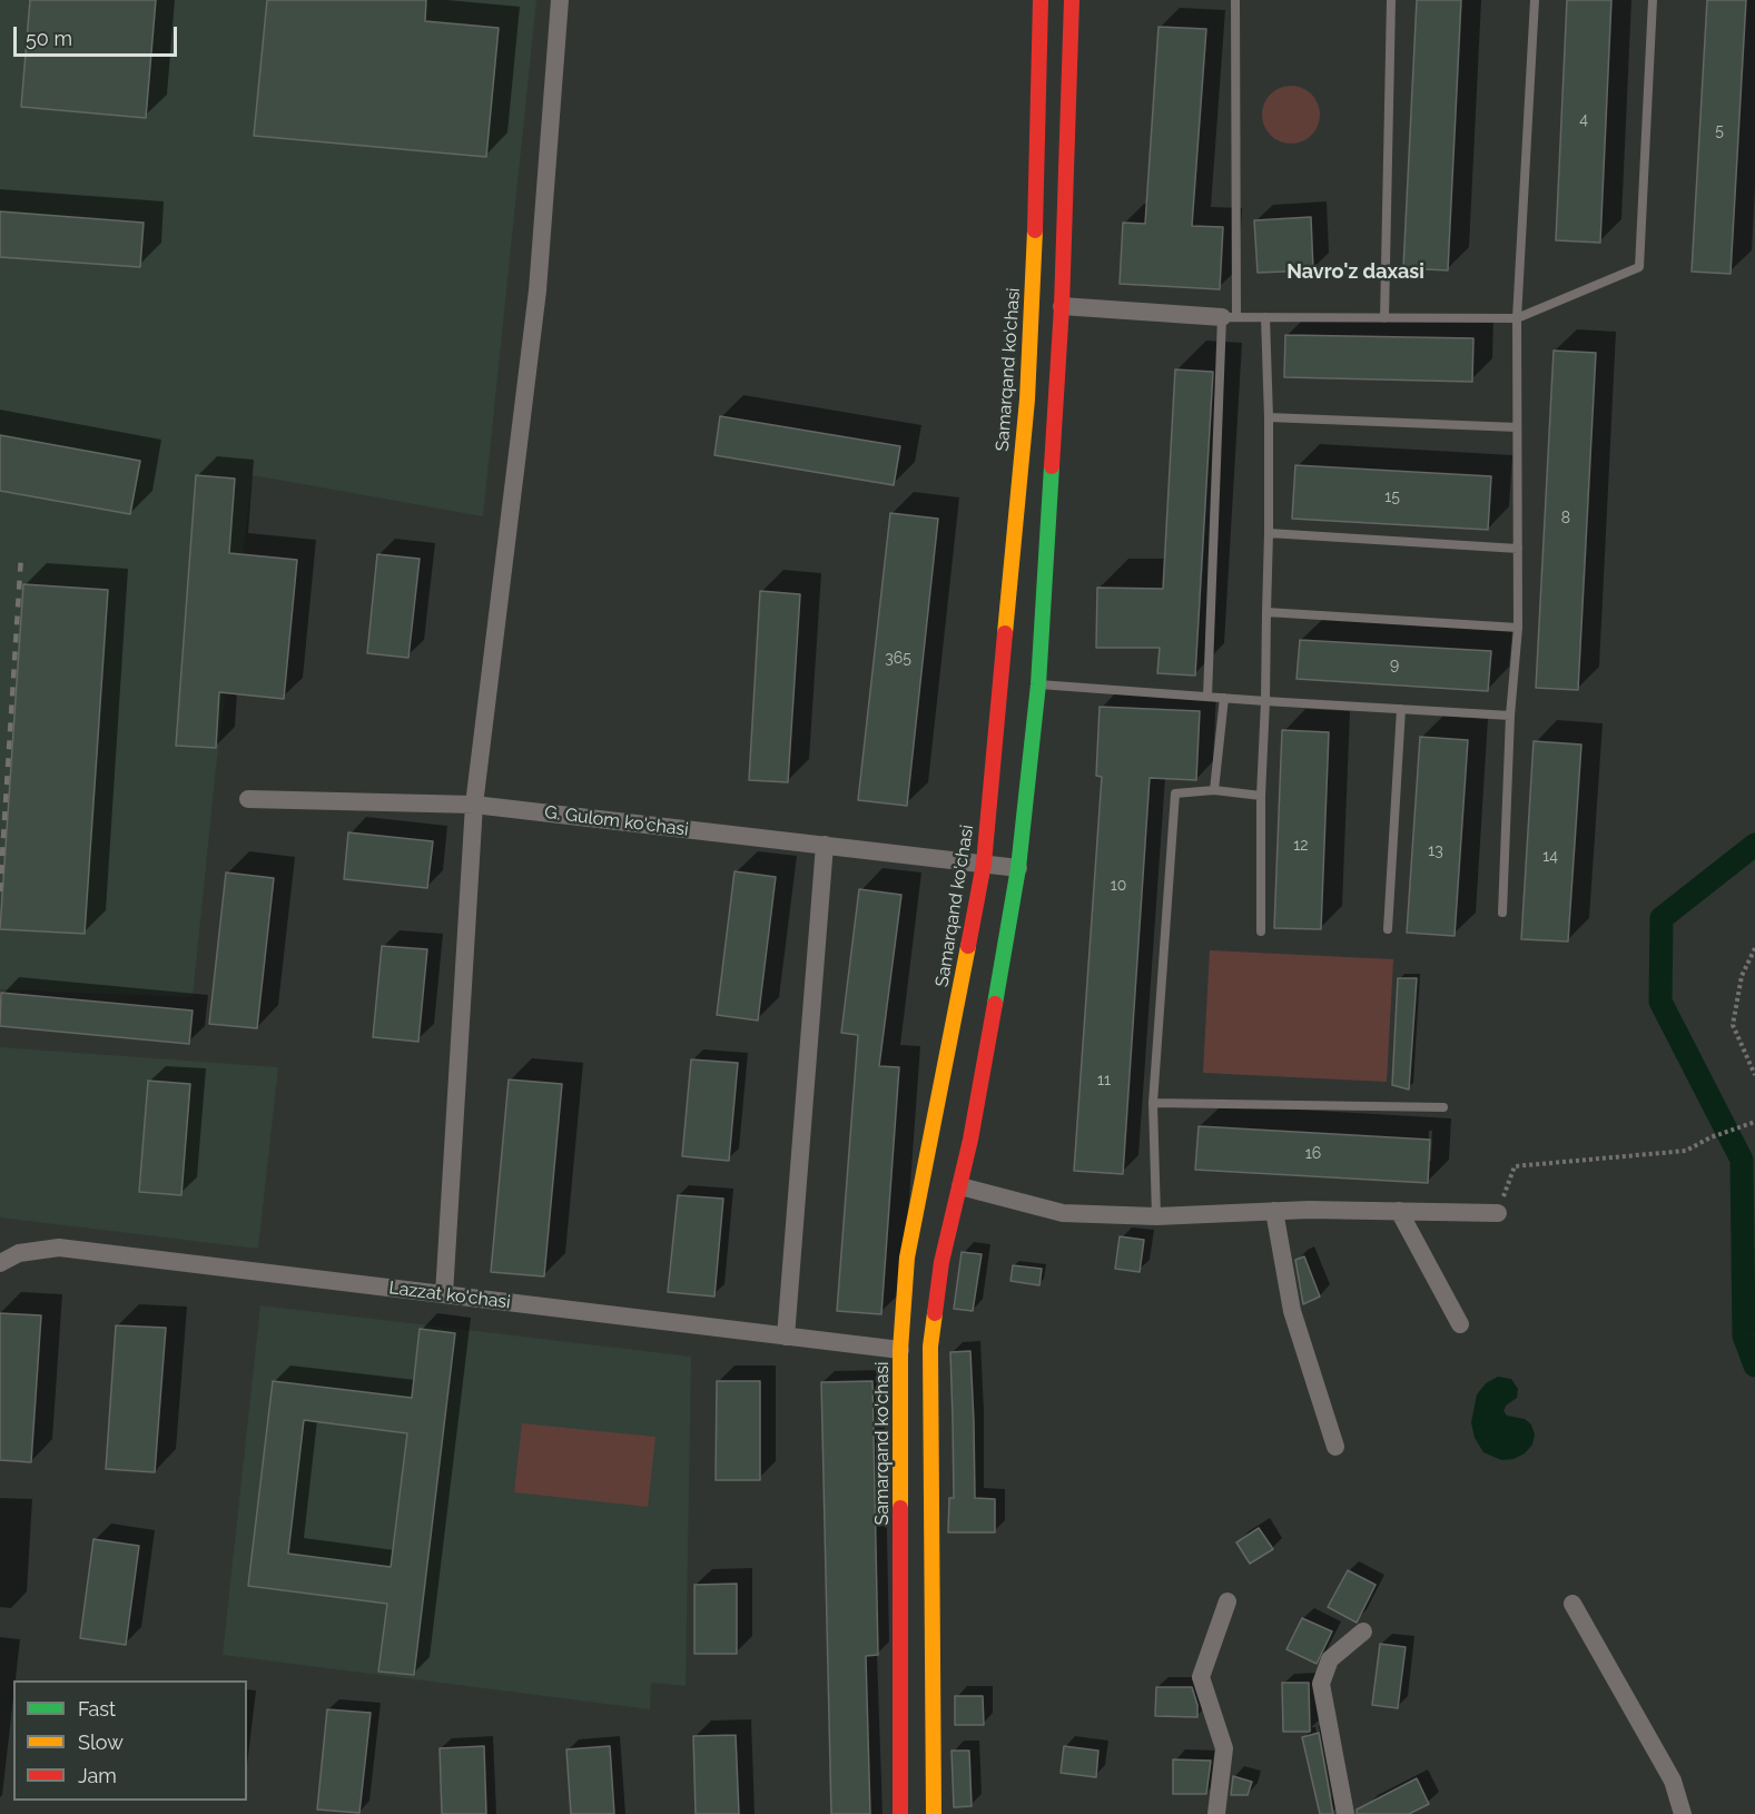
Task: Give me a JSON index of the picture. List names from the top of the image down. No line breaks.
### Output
{"streets":{"main road":["Samarqand ko'chasi"],"street":["G. Gulom ko'chasi","Lazzat ko'chasi"]},"crossings":[["Samarqand ko'chasi","G. Gulom ko'chasi"],["Samarqand ko'chasi","Lazzat ko'chasi"]],"districts":["Navro'z daxasi"],"house_numbers":["4","5","15","8","365","9","12","13","14","10","11","16"],"legend":["Fast","Slow","Jam"],"scale_bar":"50 m"}
